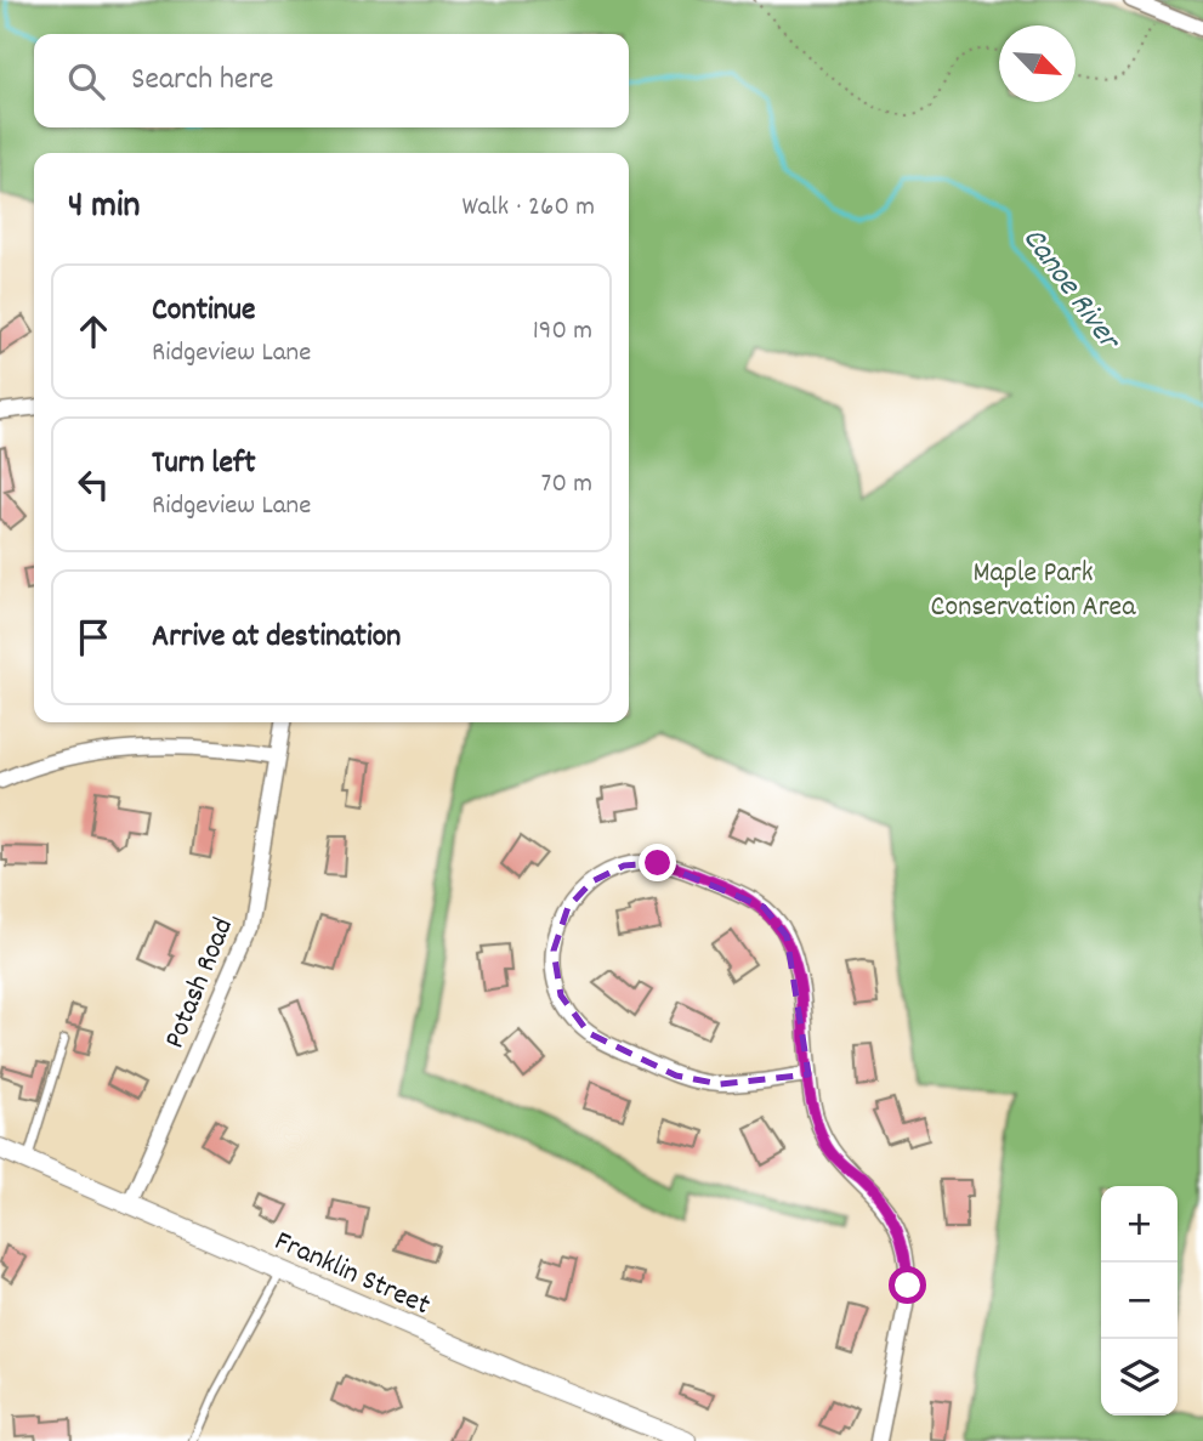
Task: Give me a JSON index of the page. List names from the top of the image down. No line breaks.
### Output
{"streets":{"street":["Potash Road","Franklin Street"]},"crossings":[["Potash Road","Franklin Street"]],"water":["Canoe River"],"parks":["Maple Park Conservation Area"],"north":"bottom right","page":{"search":"Search here","heading":["4 min","Walk · 260 m"],"list":[["Continue","Ridgeview Lane","190 m"],["Turn left","Ridgeview Lane","70 m"],"Arrive at destination"],"map_buttons":["+","−"]}}
